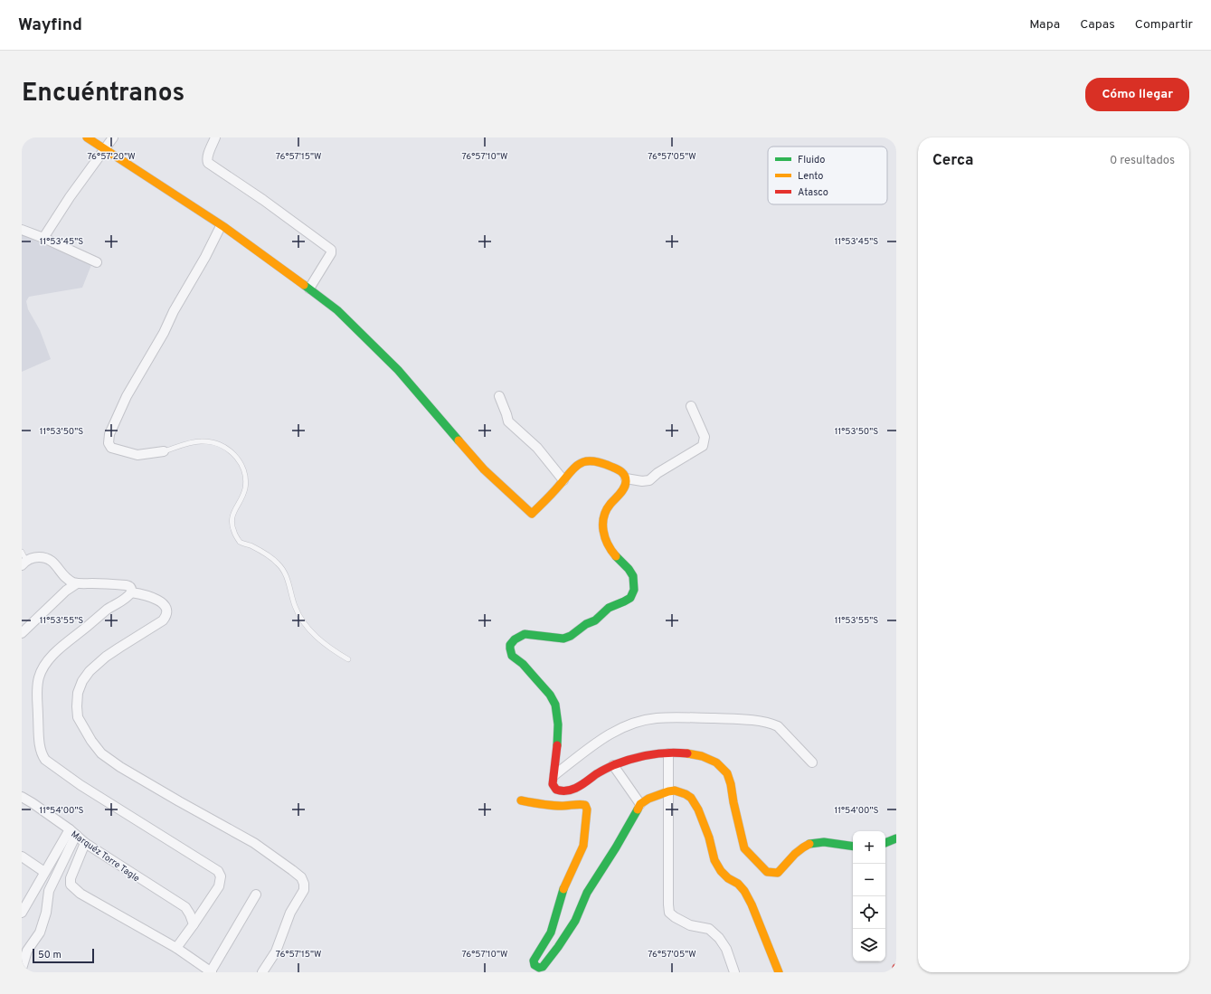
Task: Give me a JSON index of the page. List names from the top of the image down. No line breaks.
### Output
{"streets":{"street":["Marquéz Torre Tagle"]},"legend":["Fluido","Lento","Atasco"],"scale_bar":"50 m","page":{"header":"Wayfind","nav":["Mapa","Capas","Compartir"],"title":"Encuéntranos","buttons":"Cómo llegar","heading":["Cerca","0 resultados"],"map_buttons":["+","−"],"scale":"50 m"},"coordinates":["76°57'20\"W","76°57'15\"W","76°57'10\"W","76°57'05\"W","11°53'45\"S","11°53'50\"S","11°53'55\"S","11°54'00\"S"]}
